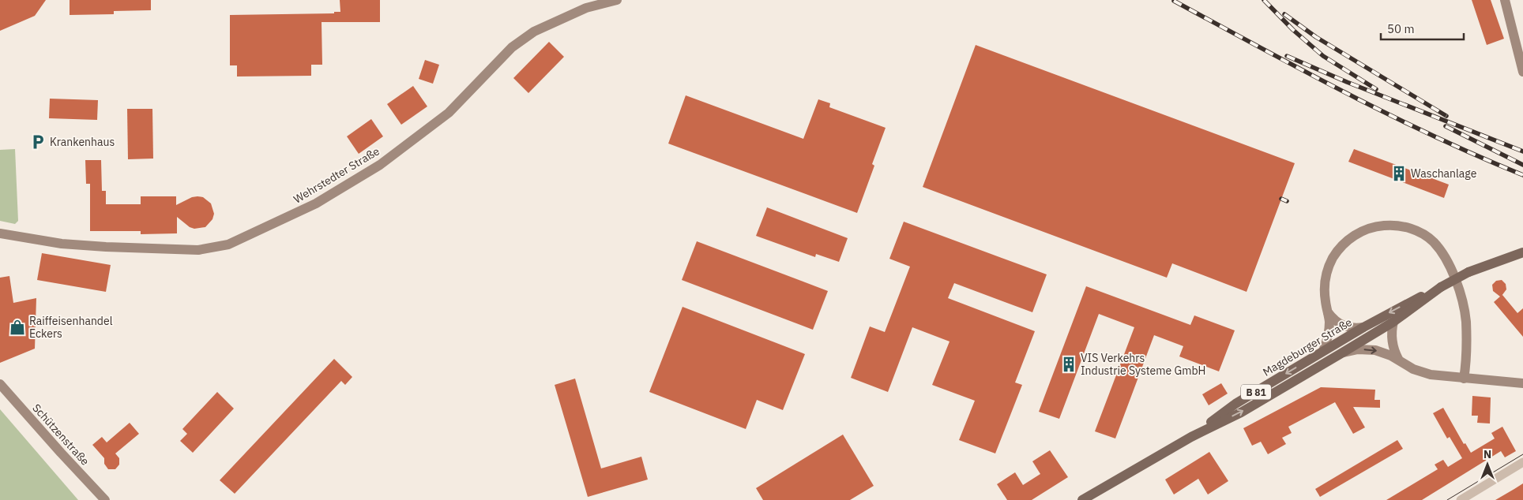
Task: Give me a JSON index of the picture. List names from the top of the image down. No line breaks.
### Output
{"streets":{"main road":["Magdeburger Straße","B 81"],"street":["Wehrstedter Straße","Schützenstraße"]},"places":{"parking":["Krankenhaus"],"building":["Waschanlage","VIS Verkehrs Industrie Systeme GmbH"],"shop":["Raiffeisenhandel Eckers"]},"scale_bar":"50 m","north":"top"}
